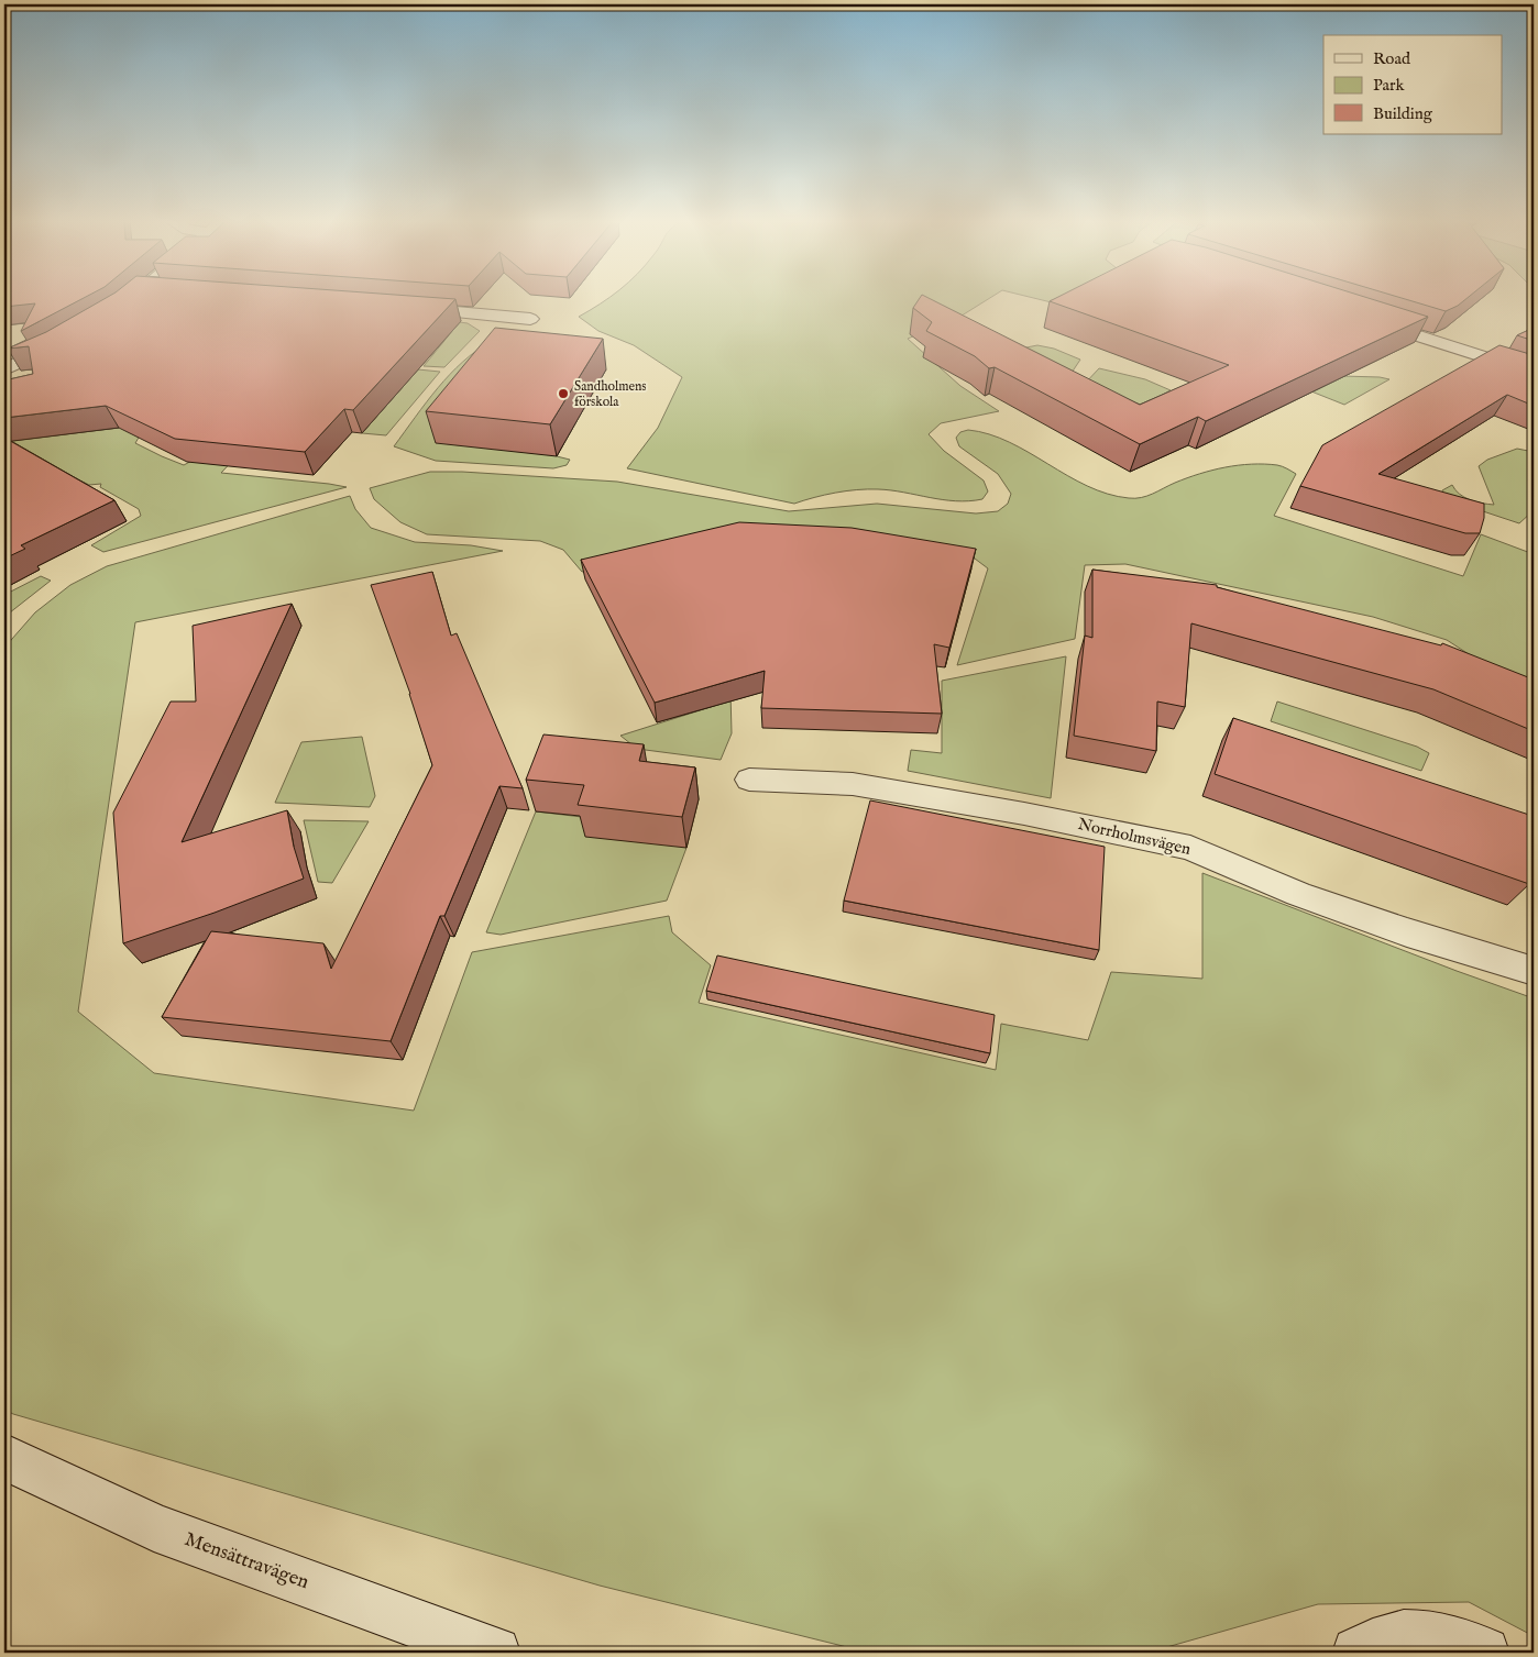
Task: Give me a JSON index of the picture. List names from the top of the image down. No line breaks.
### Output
{"streets":{"street":["Norrholmsvägen","Mensättravägen"]},"places":["Sandholmens förskola"],"legend":["Road","Park","Building"]}
